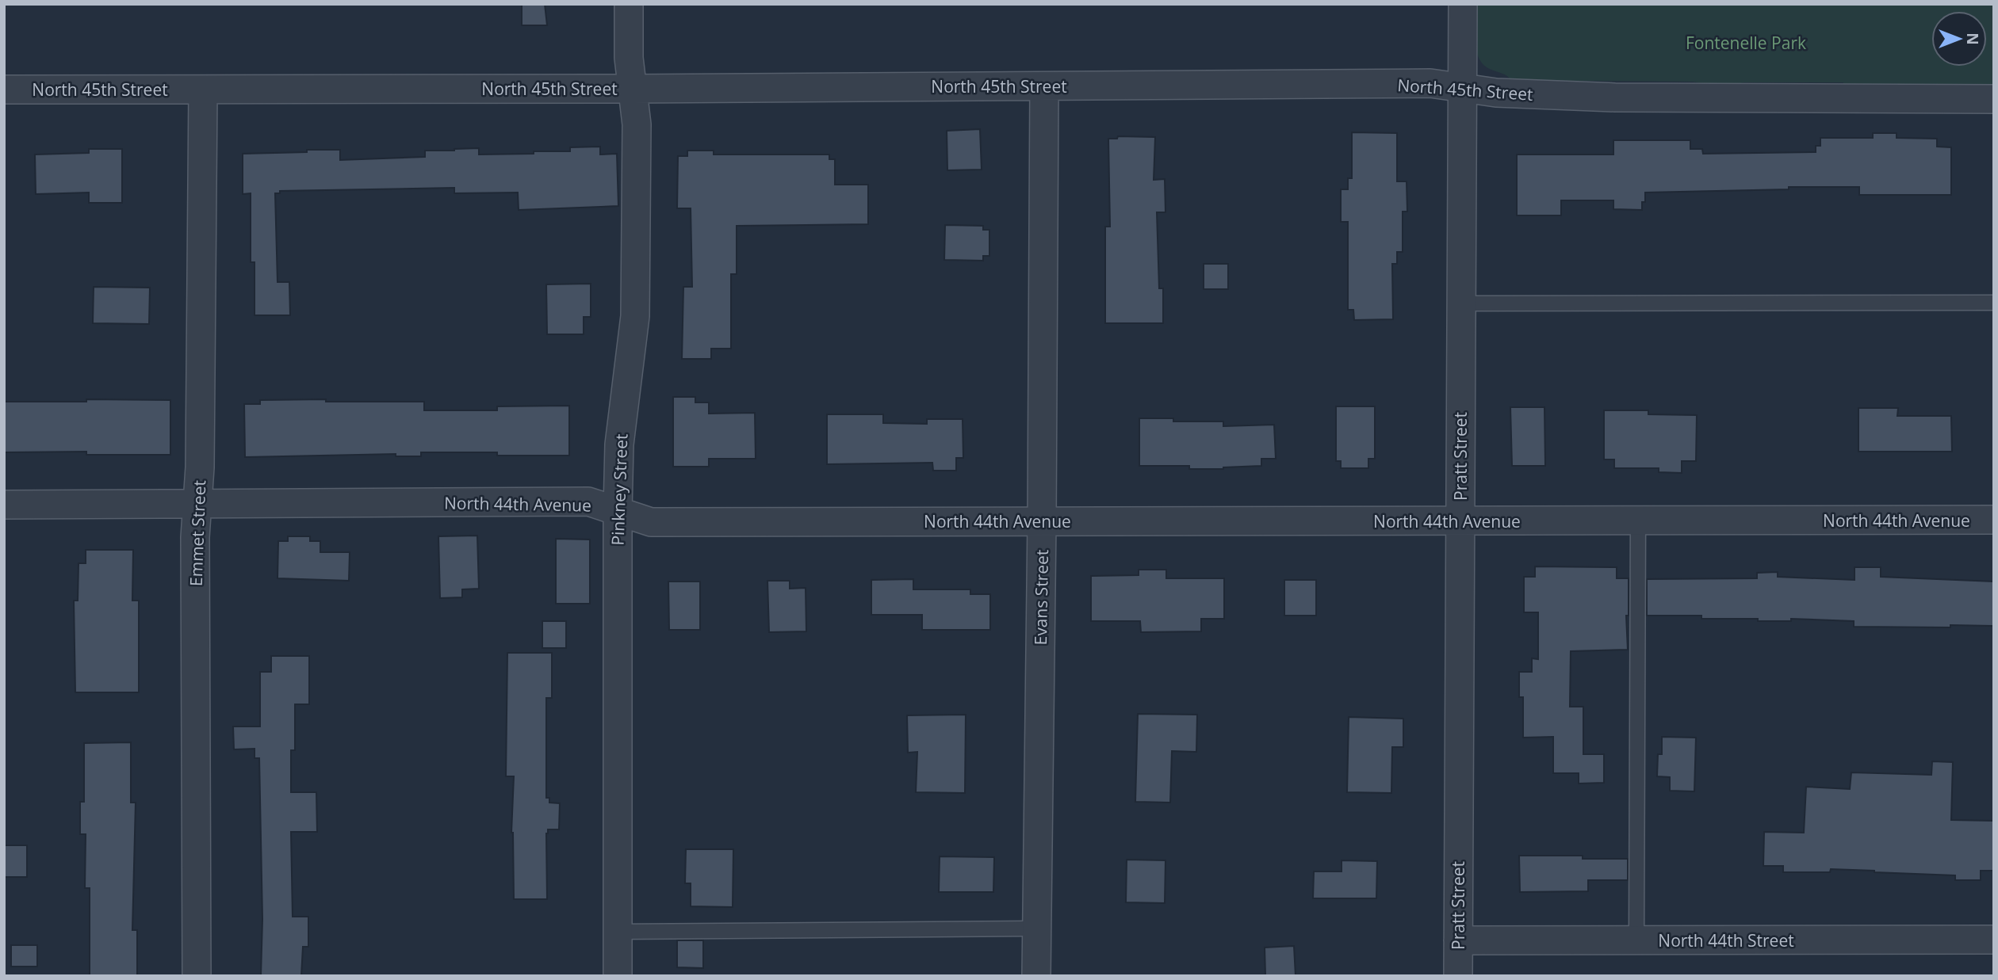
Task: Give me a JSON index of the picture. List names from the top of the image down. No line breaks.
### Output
{"streets":{"street":["North 45th Street","Pratt Street","Pinkney Street","North 44th Avenue","Emmet Street","Evans Street","North 44th Street"]},"crossings":[["North 45th Street","Pratt Street"],["North 45th Street","Pinkney Street"],["North 45th Street","Emmet Street"],["North 45th Street","Evans Street"],["Pratt Street","North 44th Avenue"],["Pratt Street","North 44th Street"],["Pinkney Street","North 44th Avenue"],["North 44th Avenue","Emmet Street"],["North 44th Avenue","Evans Street"]],"parks":["Fontenelle Park"],"north":"right"}
